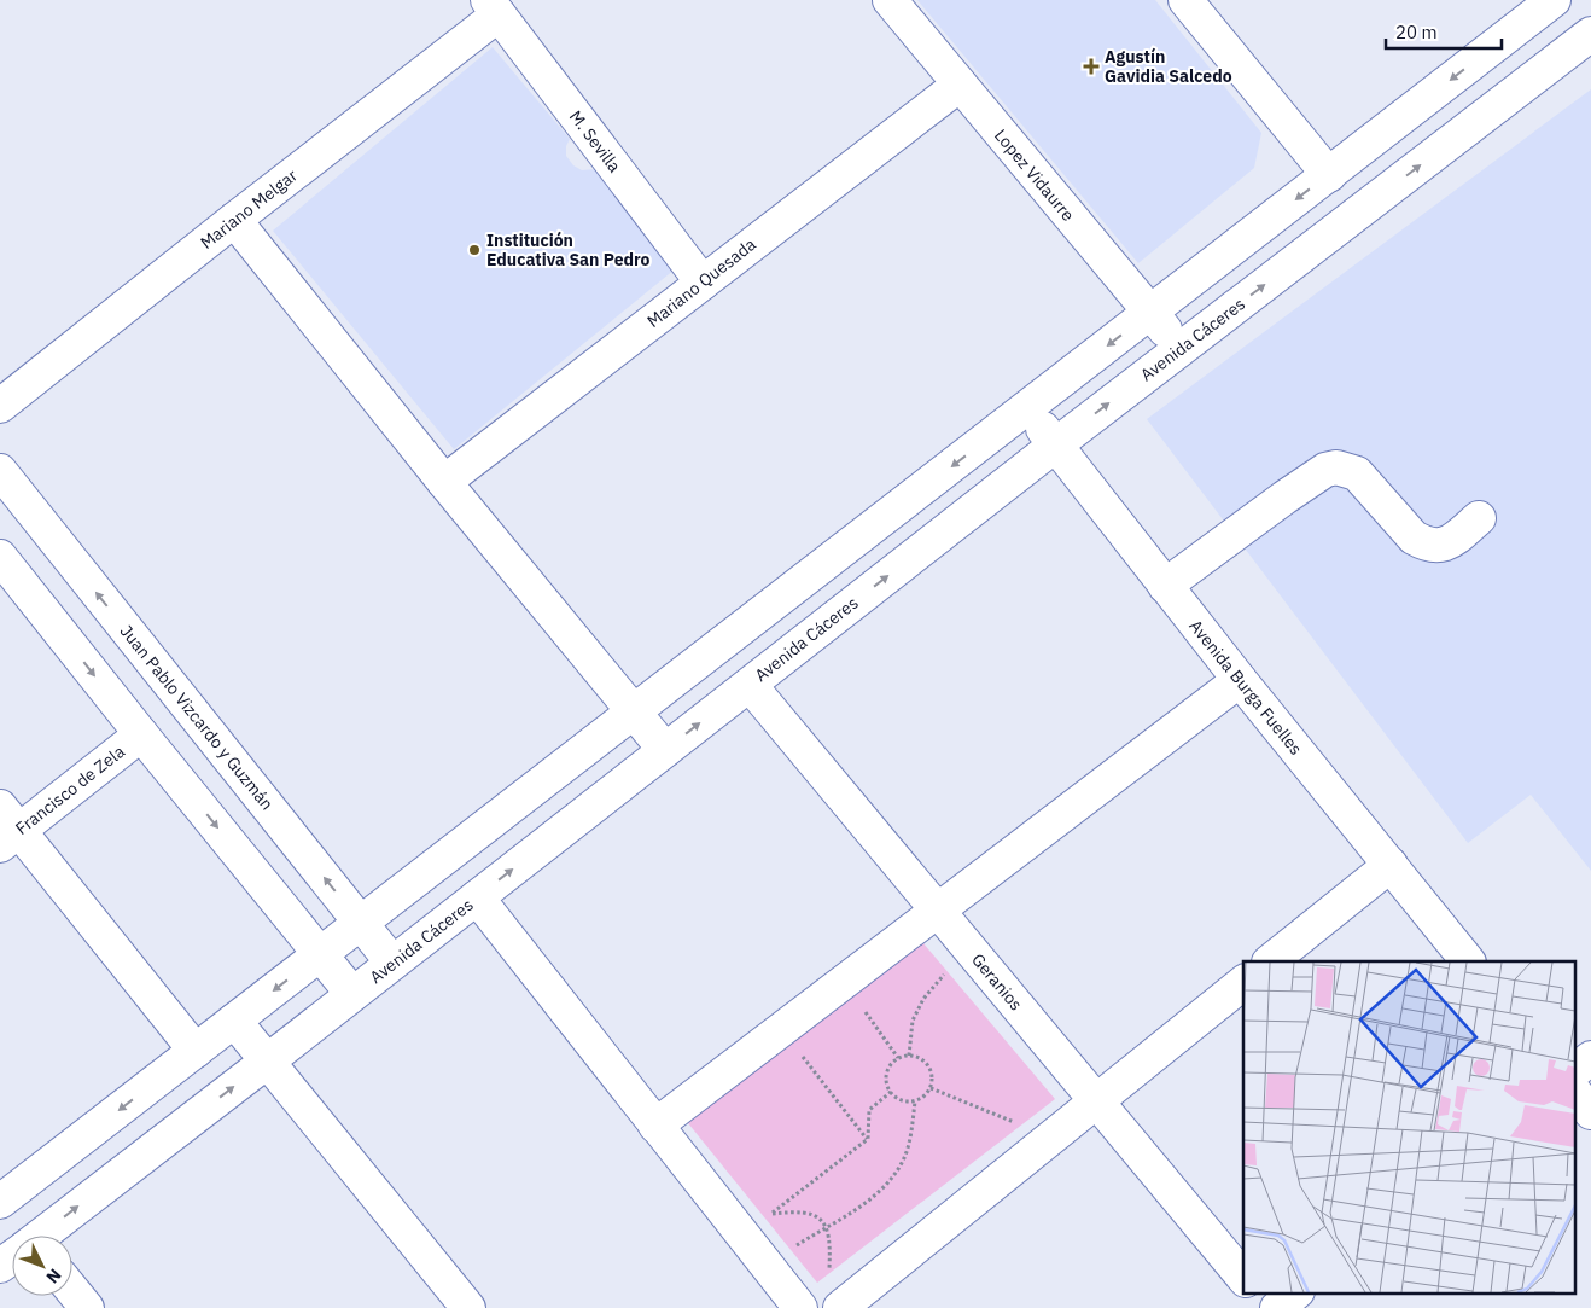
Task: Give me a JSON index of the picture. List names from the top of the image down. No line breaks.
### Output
{"streets":{"street":["M. Sevilla","Lopez Vidaurre","Mariano Melgar","Mariano Quesada","Avenida Cáceres","Avenida Burga Fuelles","Juan Pablo Vizcardo y Guzmán","Francisco de Zela","Geranios"]},"crossings":[["M. Sevilla","Mariano Melgar"],["M. Sevilla","Mariano Quesada"],["Lopez Vidaurre","Mariano Quesada"],["Lopez Vidaurre","Avenida Cáceres"],["Avenida Cáceres","Avenida Burga Fuelles"],["Avenida Cáceres","Juan Pablo Vizcardo y Guzmán"],["Avenida Cáceres","Geranios"]],"places":{"health":["Agustín Gavidia Salcedo"],"other":["Institución Educativa San Pedro"]},"scale_bar":"20 m","north":"bottom right"}
